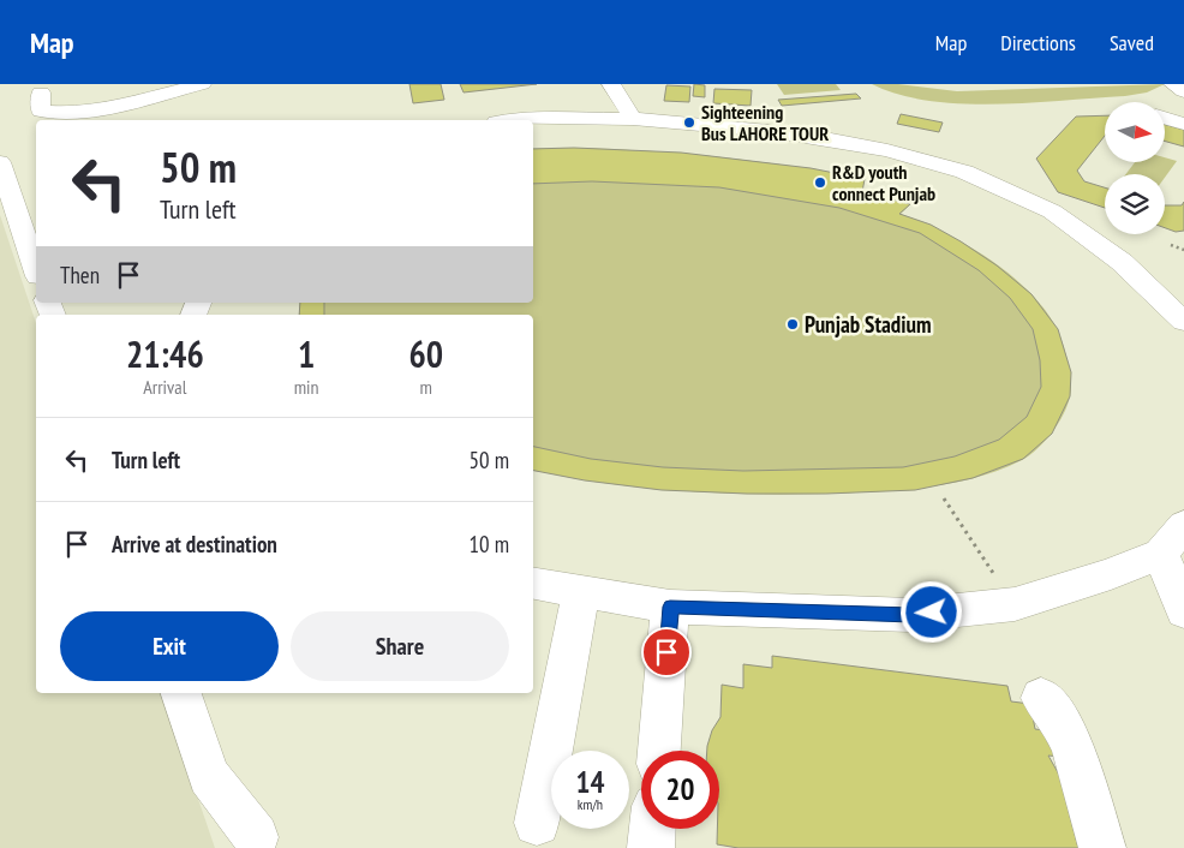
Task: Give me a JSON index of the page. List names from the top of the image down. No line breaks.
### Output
{"places":["Sighteening Bus LAHORE TOUR","R&D youth connect Punjab","Punjab Stadium"],"north":"right","page":{"header":"Map","nav":["Map","Directions","Saved"],"turn":["50 m","Turn left"],"then":"Then","eta":["21:46","Arrival","1","min","60","m"],"list":[{"name":"Turn left","value":"50 m"},{"name":"Arrive at destination","value":"10 m"}],"buttons":["Exit","Share"],"speed":"14 km/h","limit":"20"}}
